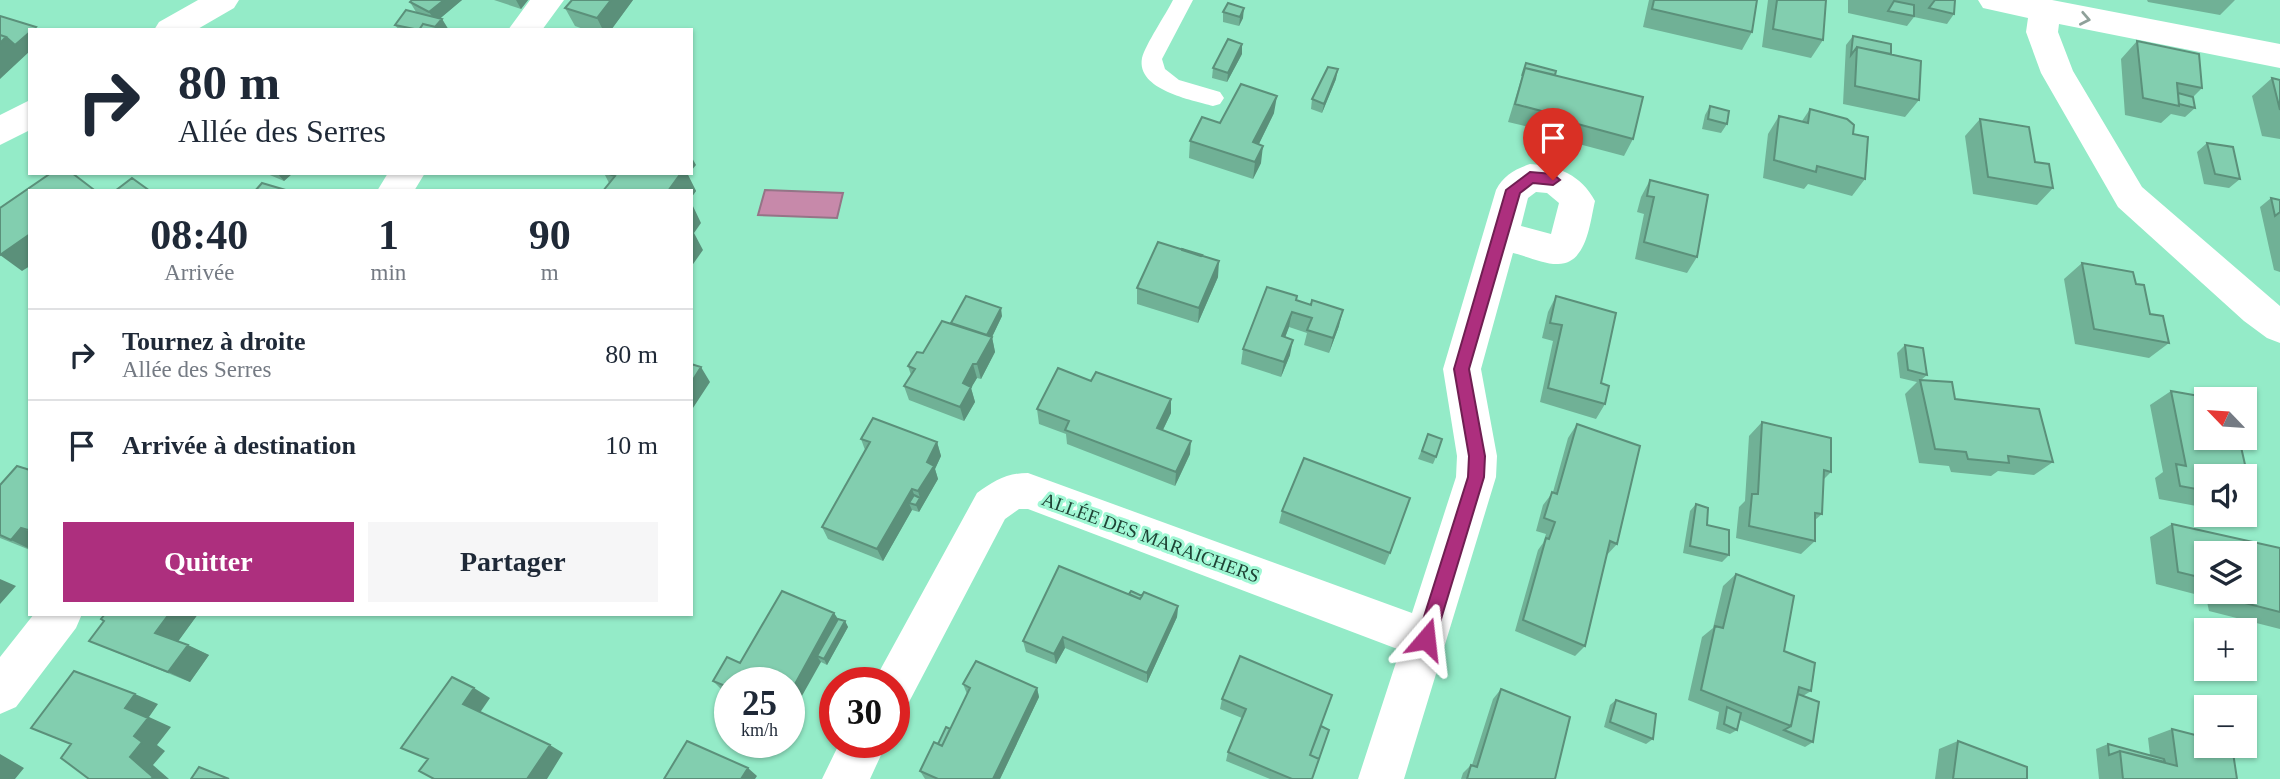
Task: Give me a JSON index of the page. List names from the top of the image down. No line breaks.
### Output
{"streets":{"street":["ALLÉE DES MARAICHERS"]},"north":"top left","page":{"turn":["80 m","Allée des Serres"],"eta":["08:40","Arrivée","1","min","90","m"],"list":[{"name":"Tournez à droite","note":"Allée des Serres","value":"80 m"},{"name":"Arrivée à destination","value":"10 m"}],"map_buttons":["+","−"],"buttons":["Quitter","Partager"],"speed":"25 km/h","limit":"30"}}
